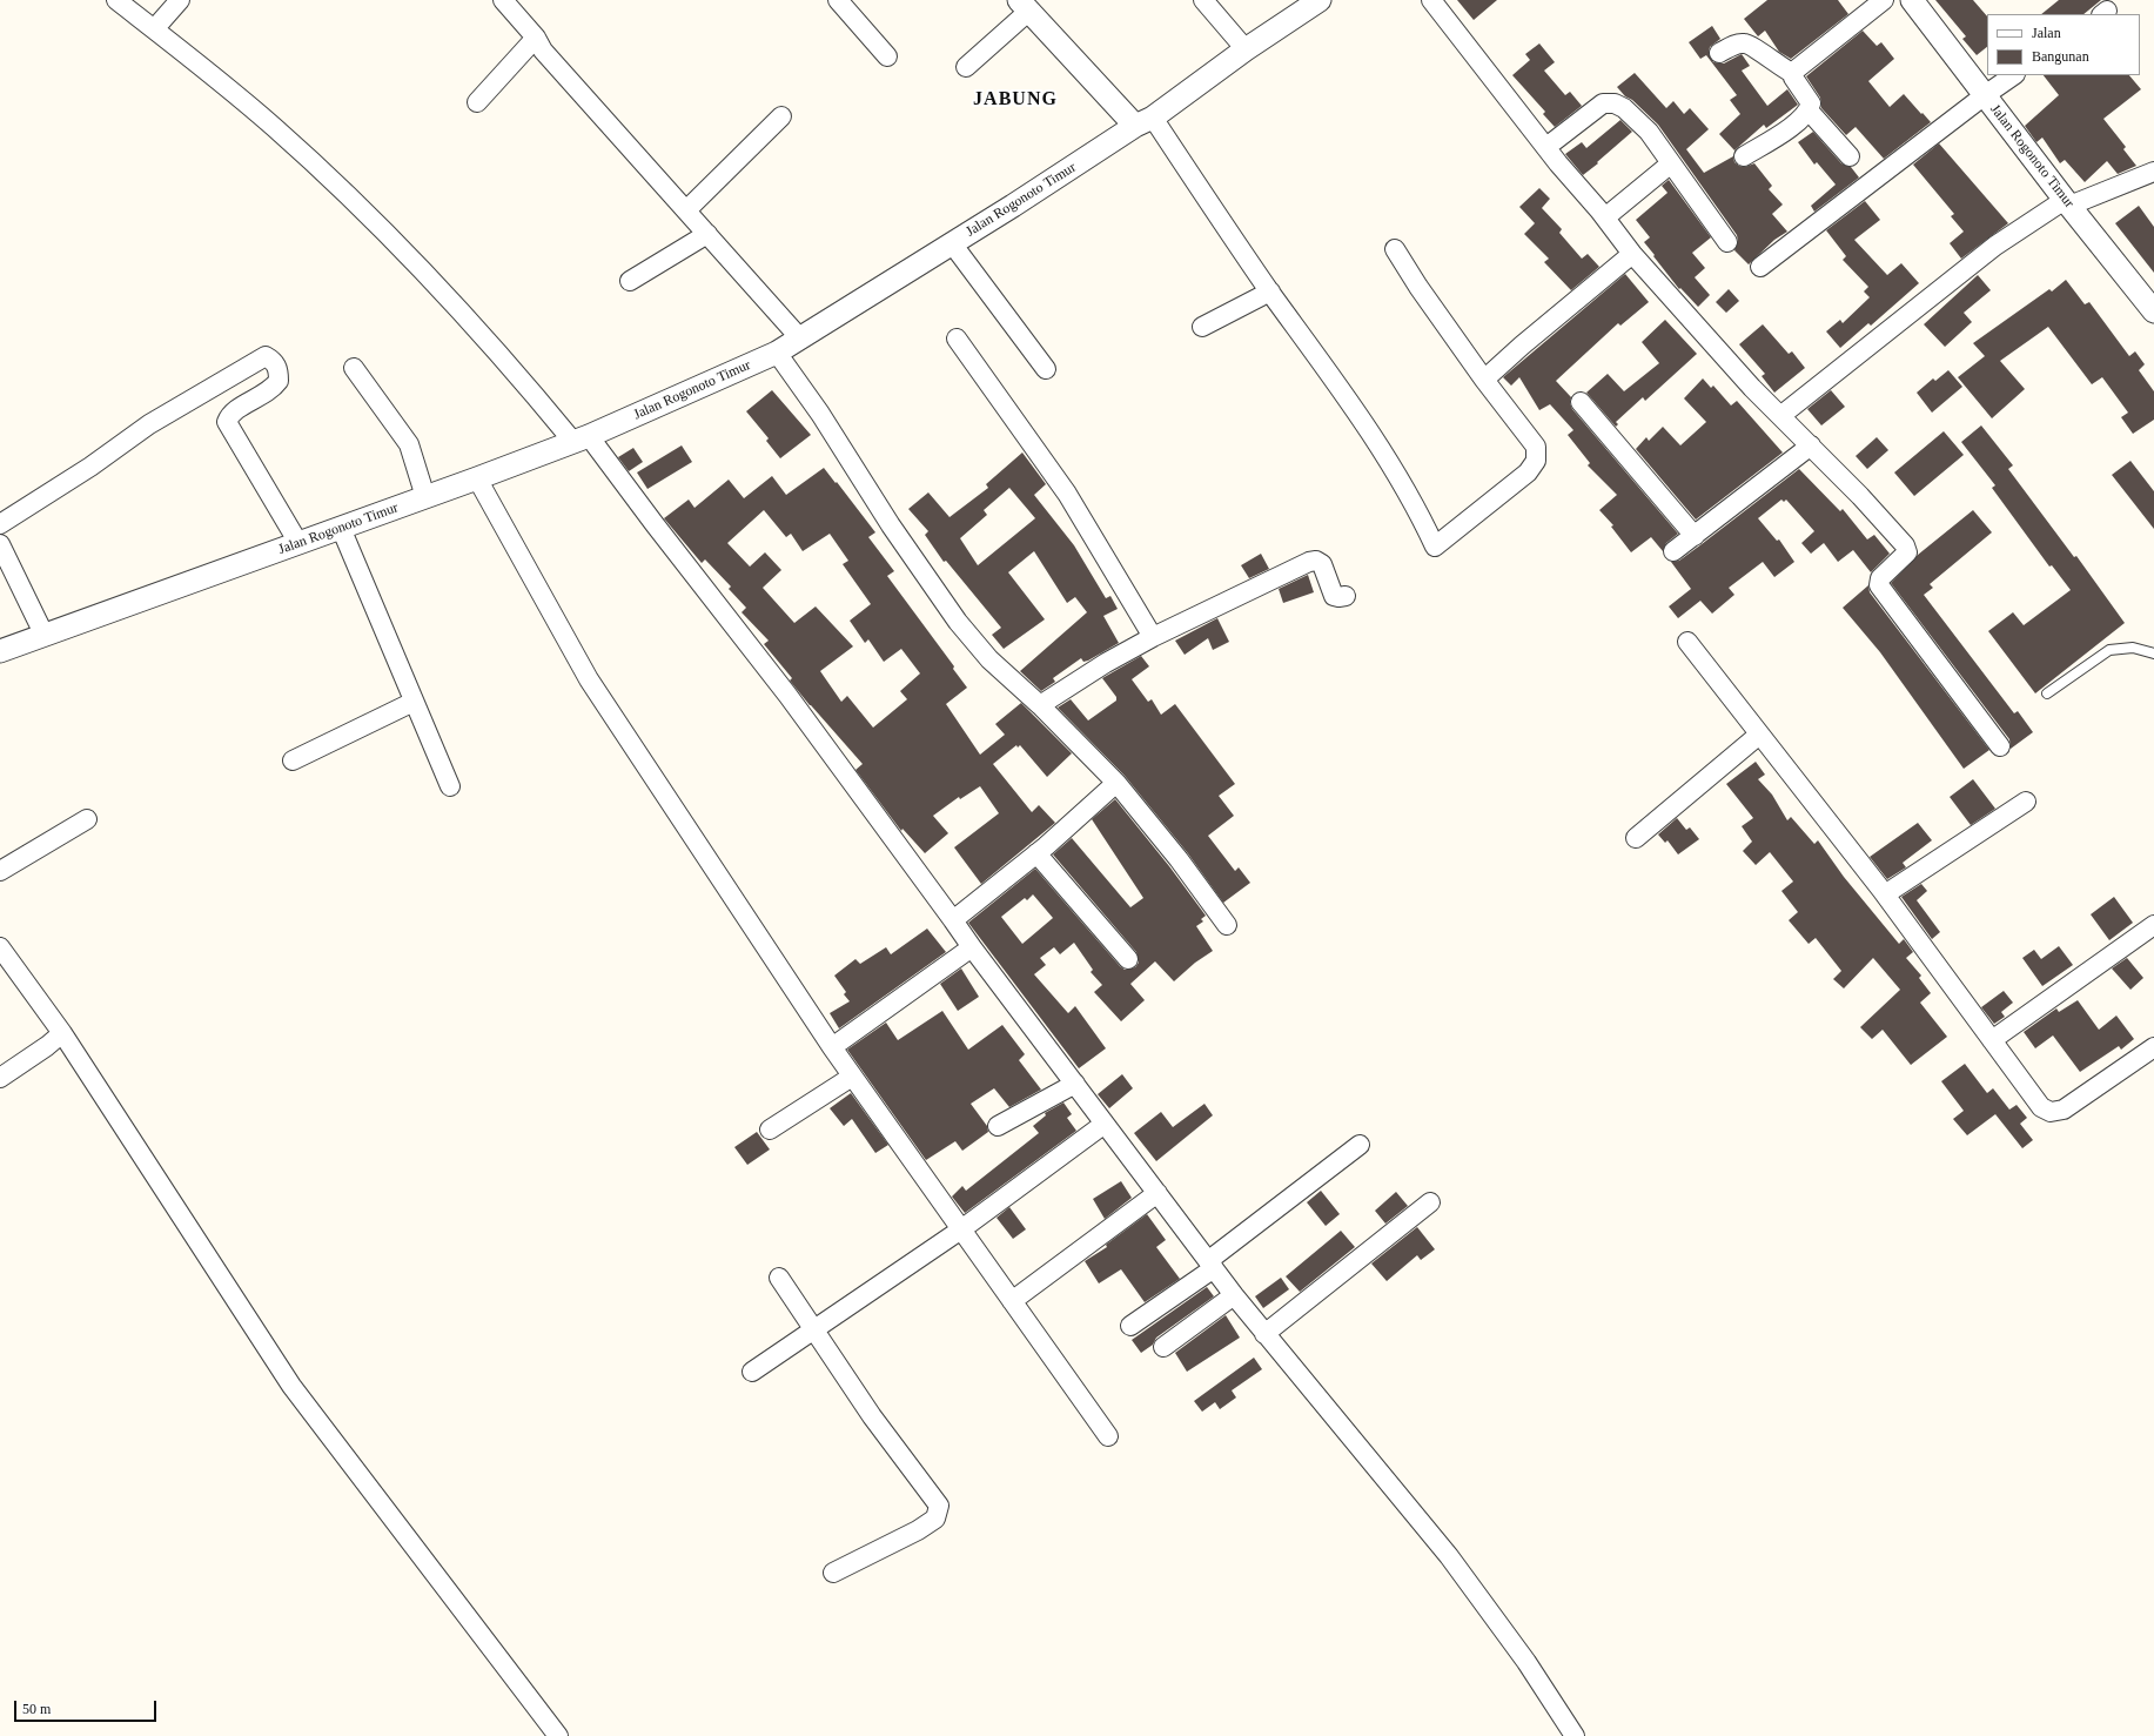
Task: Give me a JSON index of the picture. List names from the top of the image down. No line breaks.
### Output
{"streets":{"street":["Jalan Rogonoto Timur"]},"districts":["JABUNG"],"legend":["Jalan","Bangunan"],"scale_bar":"50 m"}
